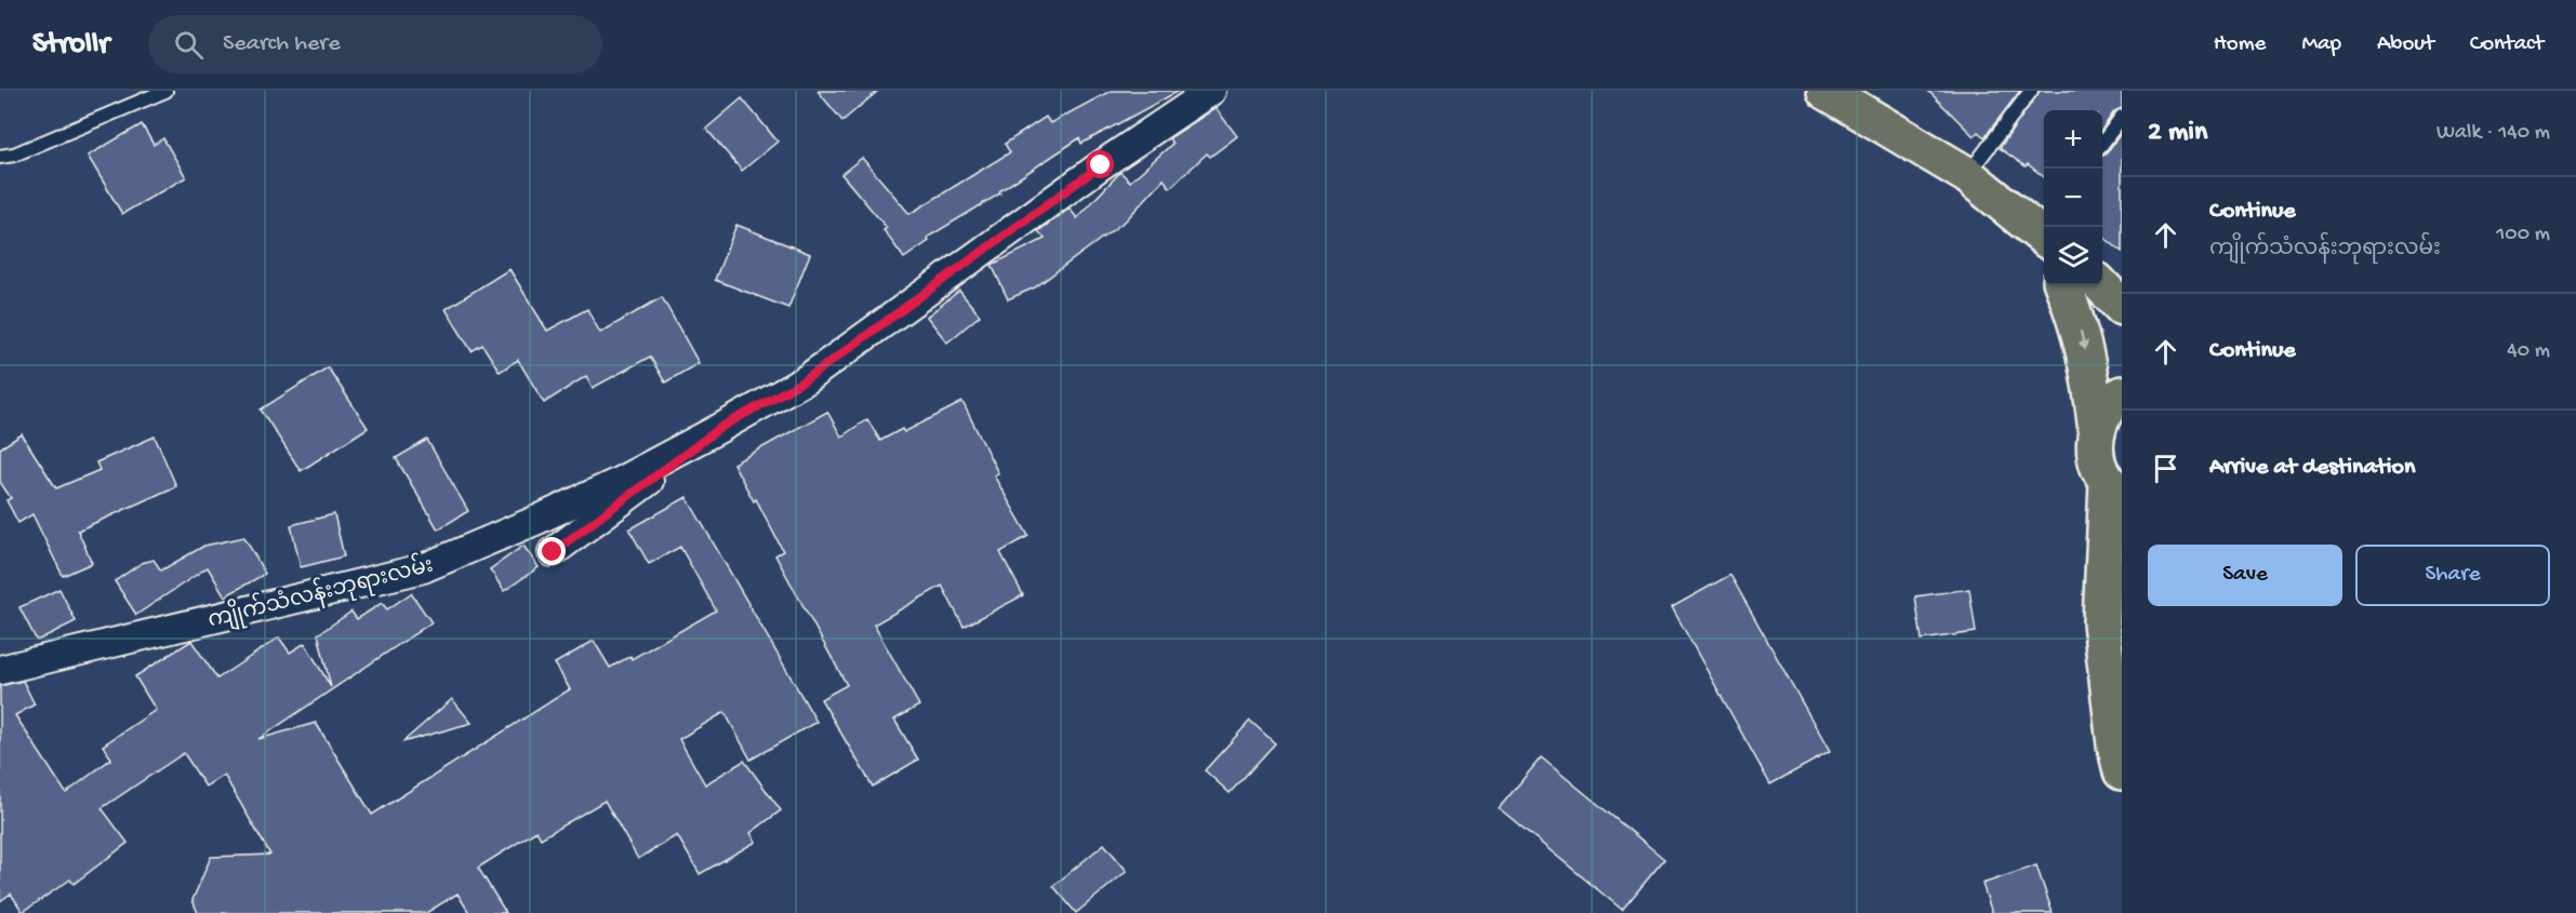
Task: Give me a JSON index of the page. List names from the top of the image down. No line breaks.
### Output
{"streets":{"street":["ကျိုက်သံလန်းဘုရားလမ်း"]},"page":{"header":"Strollr","search":"Search here","nav":["Home","Map","About","Contact"],"heading":["2 min","Walk · 140 m"],"map_buttons":["+","−"],"list":[["Continue","ကျိုက်သံလန်းဘုရားလမ်း","100 m"],["Continue","40 m"],"Arrive at destination"],"buttons":["Save","Share"]}}
